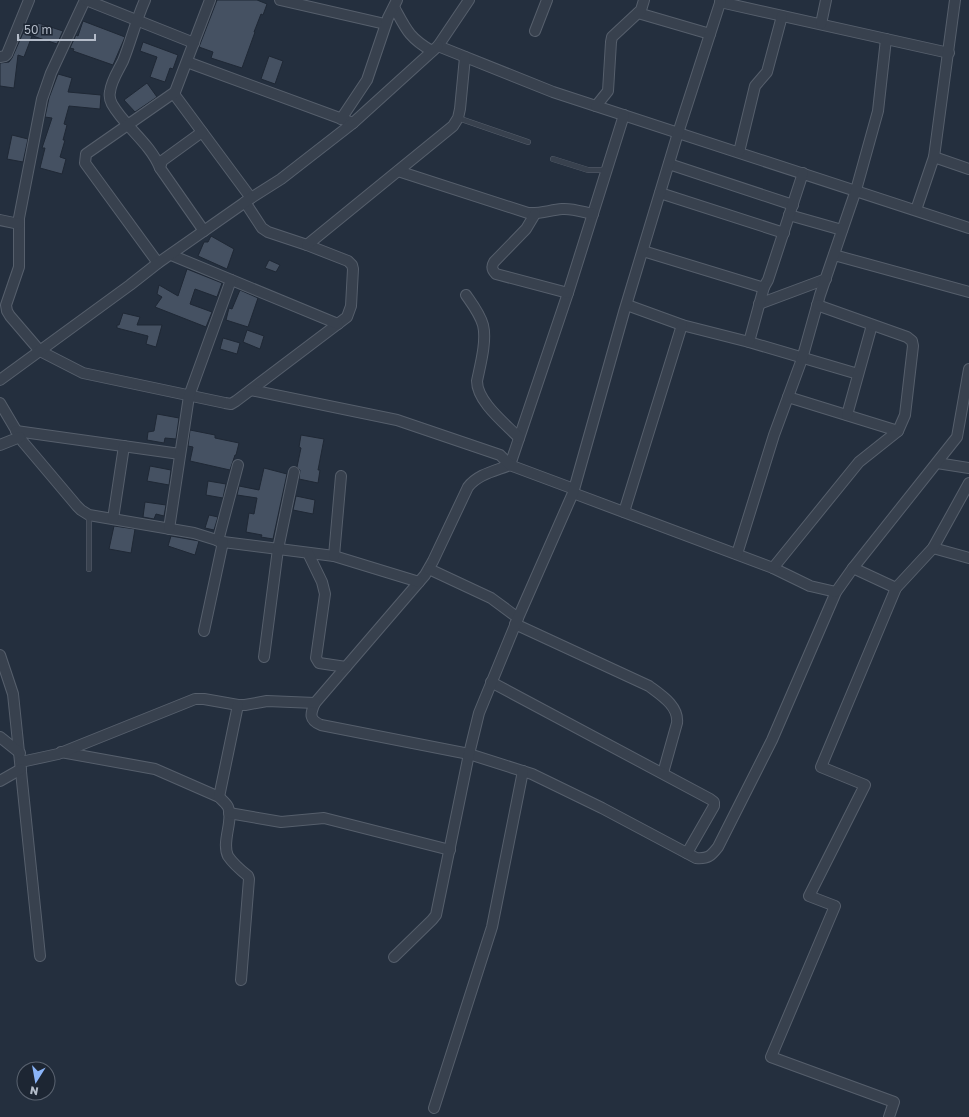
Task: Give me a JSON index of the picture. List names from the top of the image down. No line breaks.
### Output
{"scale_bar":"50 m","north":"bottom"}
